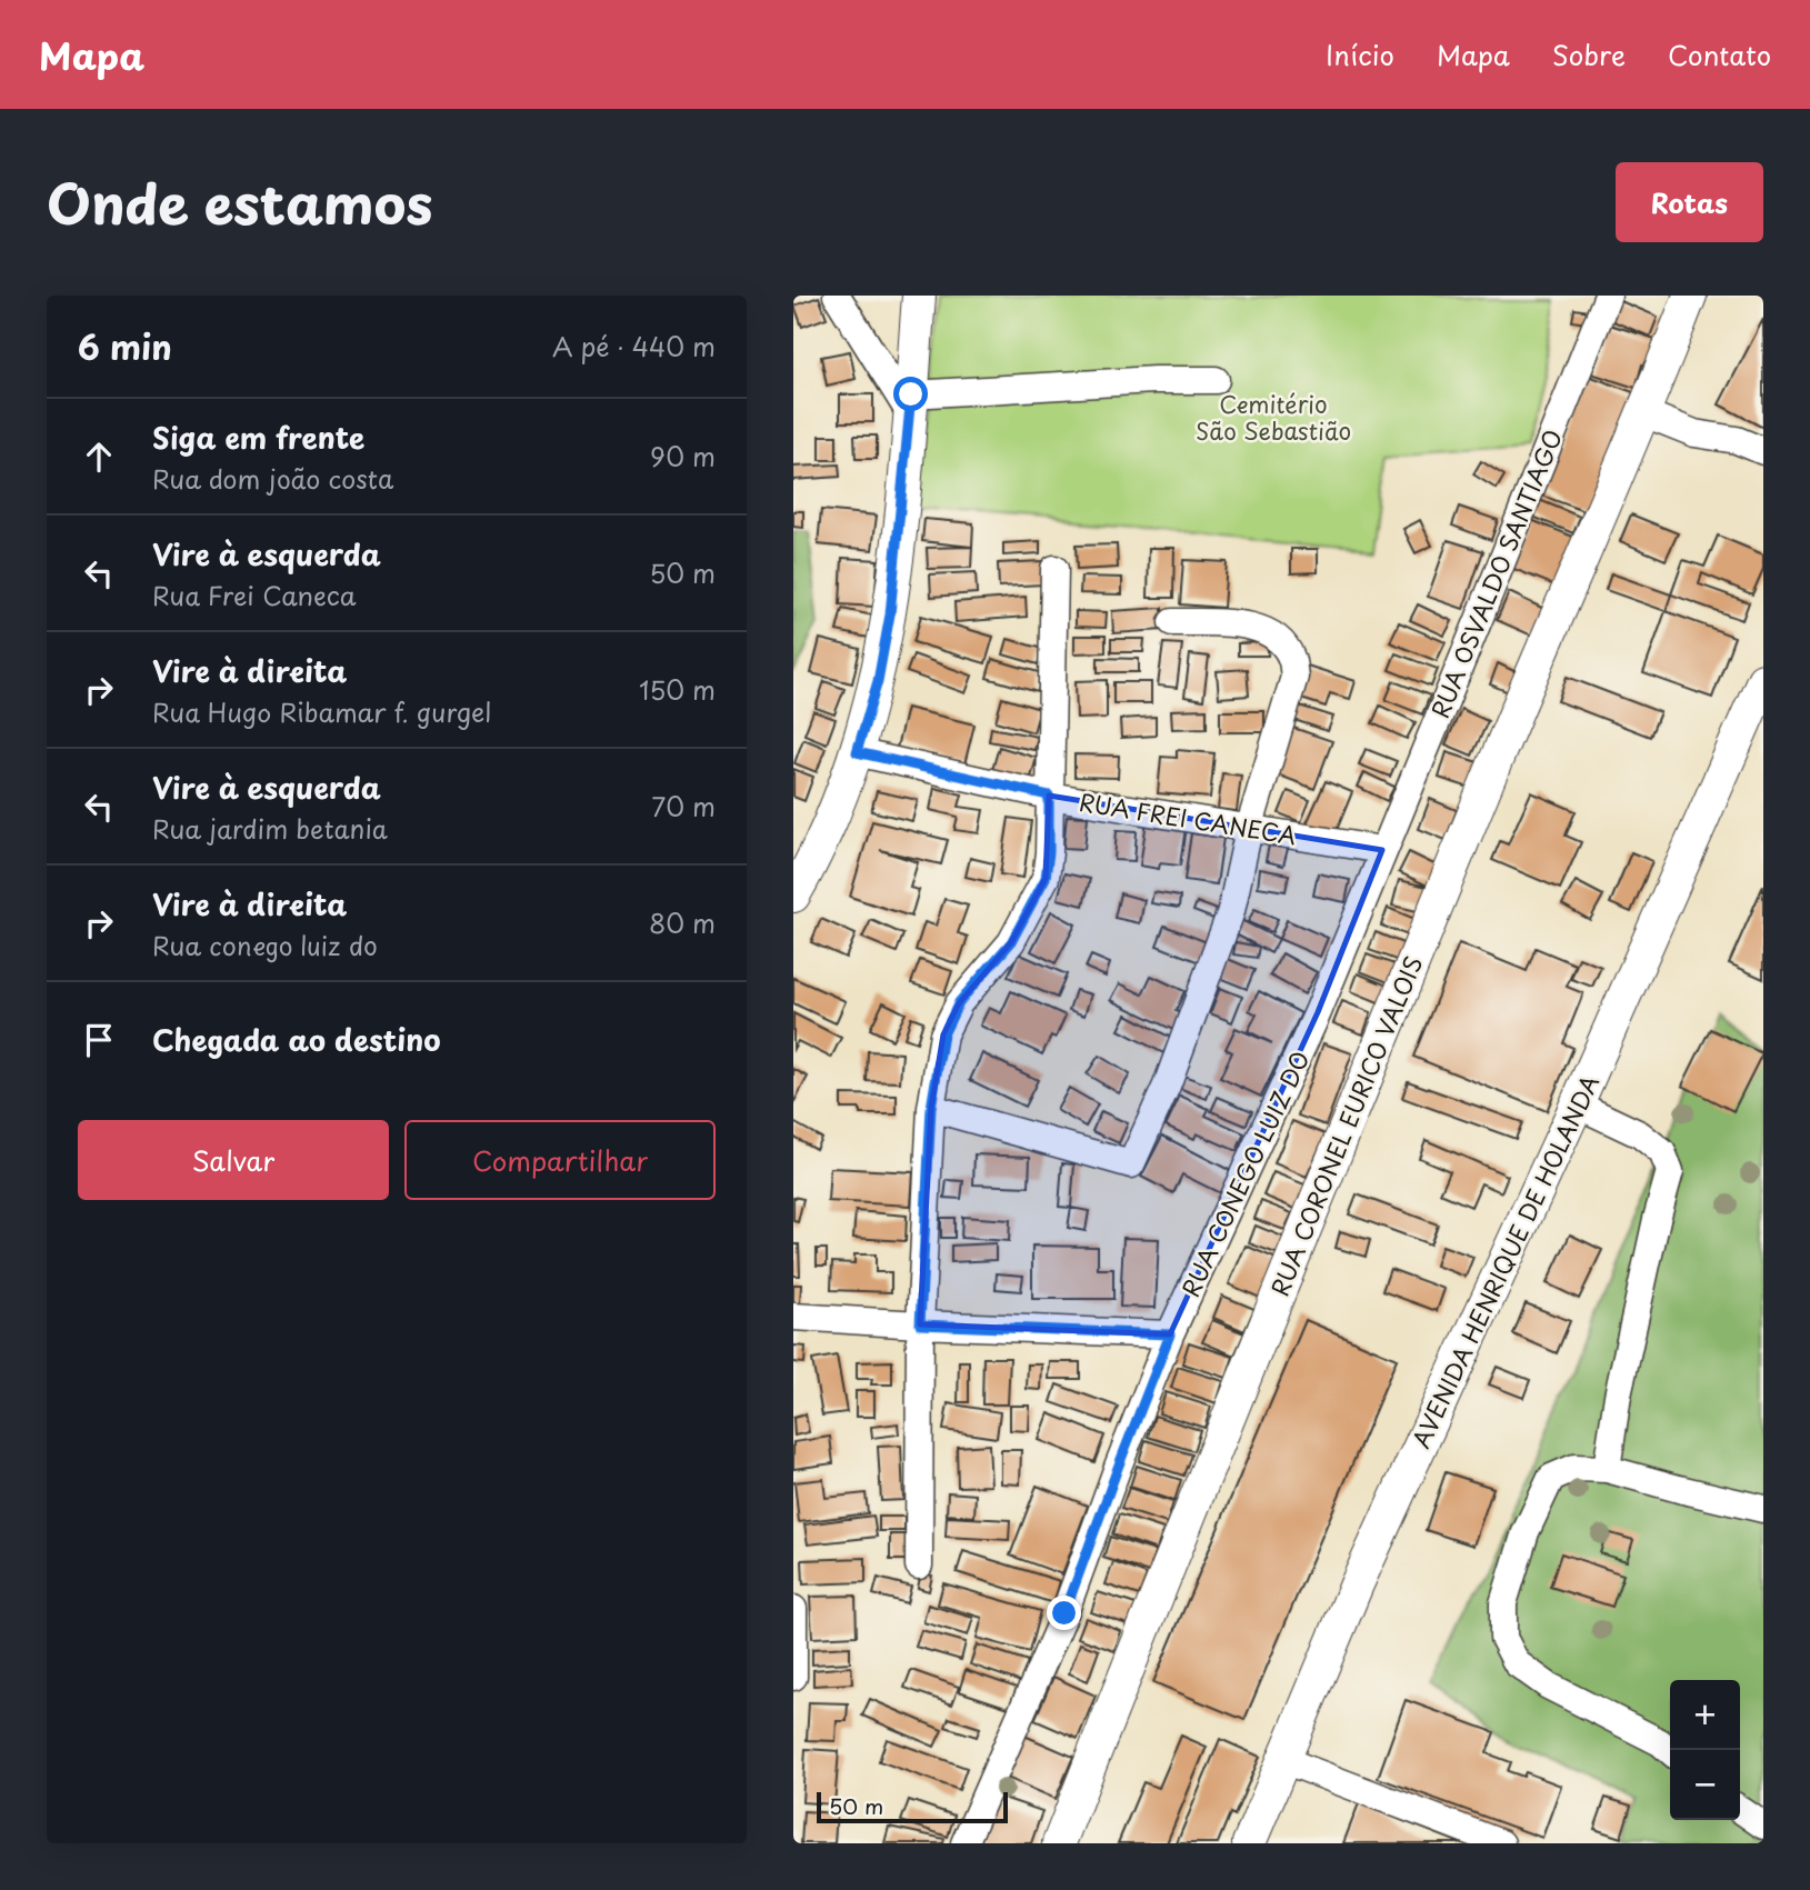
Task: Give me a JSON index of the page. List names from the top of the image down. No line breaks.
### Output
{"streets":{"main road":["RUA CORONEL EURICO VALOIS","AVENIDA HENRIQUE DE HOLANDA"],"street":["RUA OSVALDO SANTIAGO","RUA FREI CANECA","RUA CONEGO LUIZ DO"]},"crossings":[["RUA OSVALDO SANTIAGO","RUA FREI CANECA"],["RUA OSVALDO SANTIAGO","RUA CONEGO LUIZ DO"],["RUA FREI CANECA","RUA CONEGO LUIZ DO"]],"parks":["Cemitério São Sebastião"],"scale_bar":"50 m","page":{"header":"Mapa","nav":["Início","Mapa","Sobre","Contato"],"title":"Onde estamos","buttons":["Rotas",["Salvar","Compartilhar"]],"heading":["6 min","A pé · 440 m"],"list":[["Siga em frente","Rua dom joão costa","90 m"],["Vire à esquerda","Rua Frei Caneca","50 m"],["Vire à direita","Rua Hugo Ribamar f. gurgel","150 m"],["Vire à esquerda","Rua jardim betania","70 m"],["Vire à direita","Rua conego luiz do","80 m"],"Chegada ao destino"],"map_buttons":["+","−"],"scale":"50 m"}}
